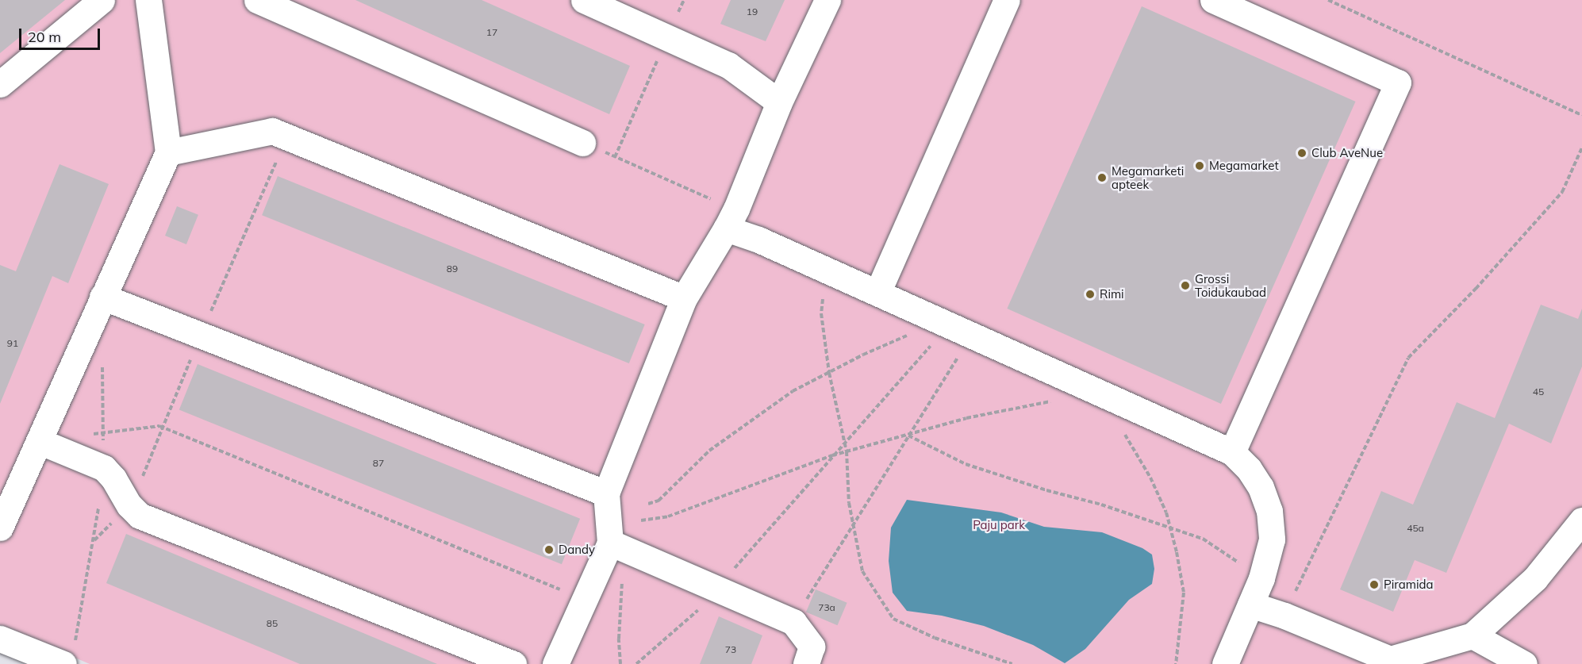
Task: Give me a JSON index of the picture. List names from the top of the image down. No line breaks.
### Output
{"parks":["Paju park"],"places":["Club AveNue","Megamarket","Megamarketi apteek","Grossi Toidukaubad","Rimi","Dandy","Piramida"],"house_numbers":["19","17","89","91","45","87","45a","73a","85","73"],"scale_bar":"20 m"}
